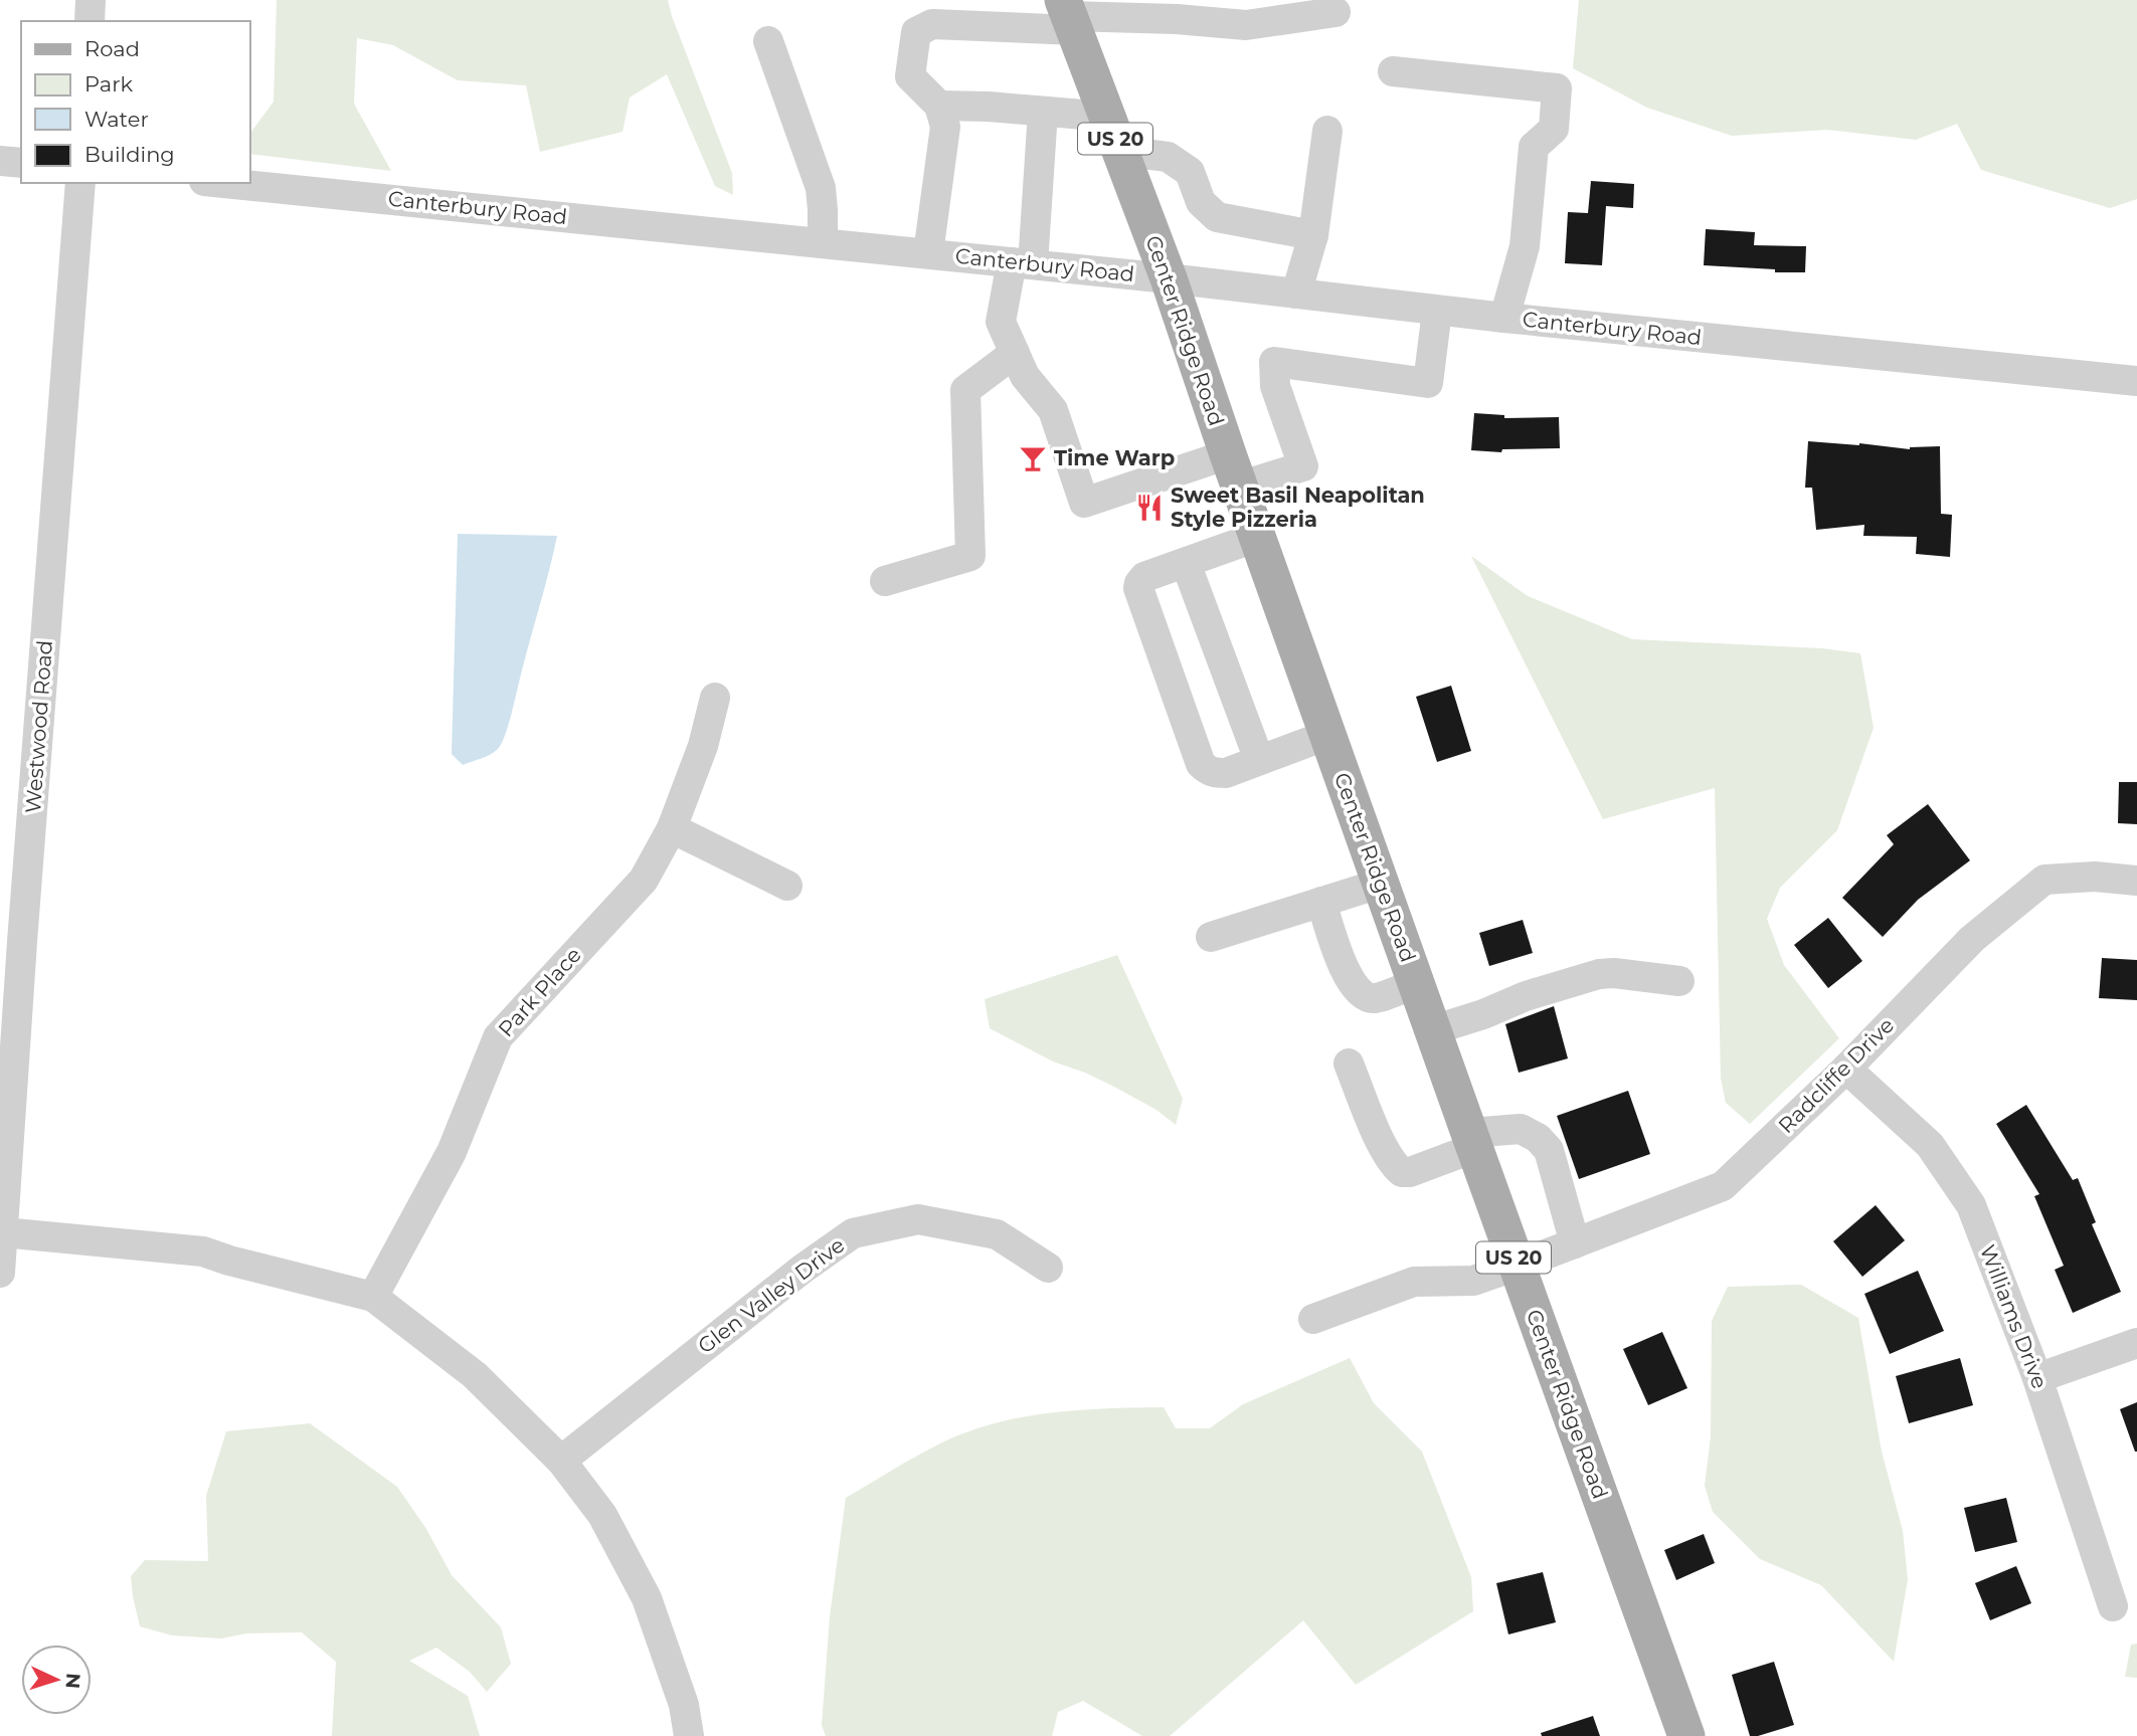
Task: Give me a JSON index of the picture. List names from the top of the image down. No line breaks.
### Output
{"streets":{"main road":["US 20","Center Ridge Road"],"street":["Canterbury Road","Westwood Road","Park Place","Radcliffe Drive","Glen Valley Drive","Williams Drive"]},"crossings":[["Canterbury Road","Center Ridge Road"],["Center Ridge Road","Radcliffe Drive"],["Radcliffe Drive","Williams Drive"]],"places":{"bar":["Time Warp"],"restaurant":["Sweet Basil Neapolitan Style Pizzeria"]},"legend":["Road","Park","Water","Building"],"north":"right"}
